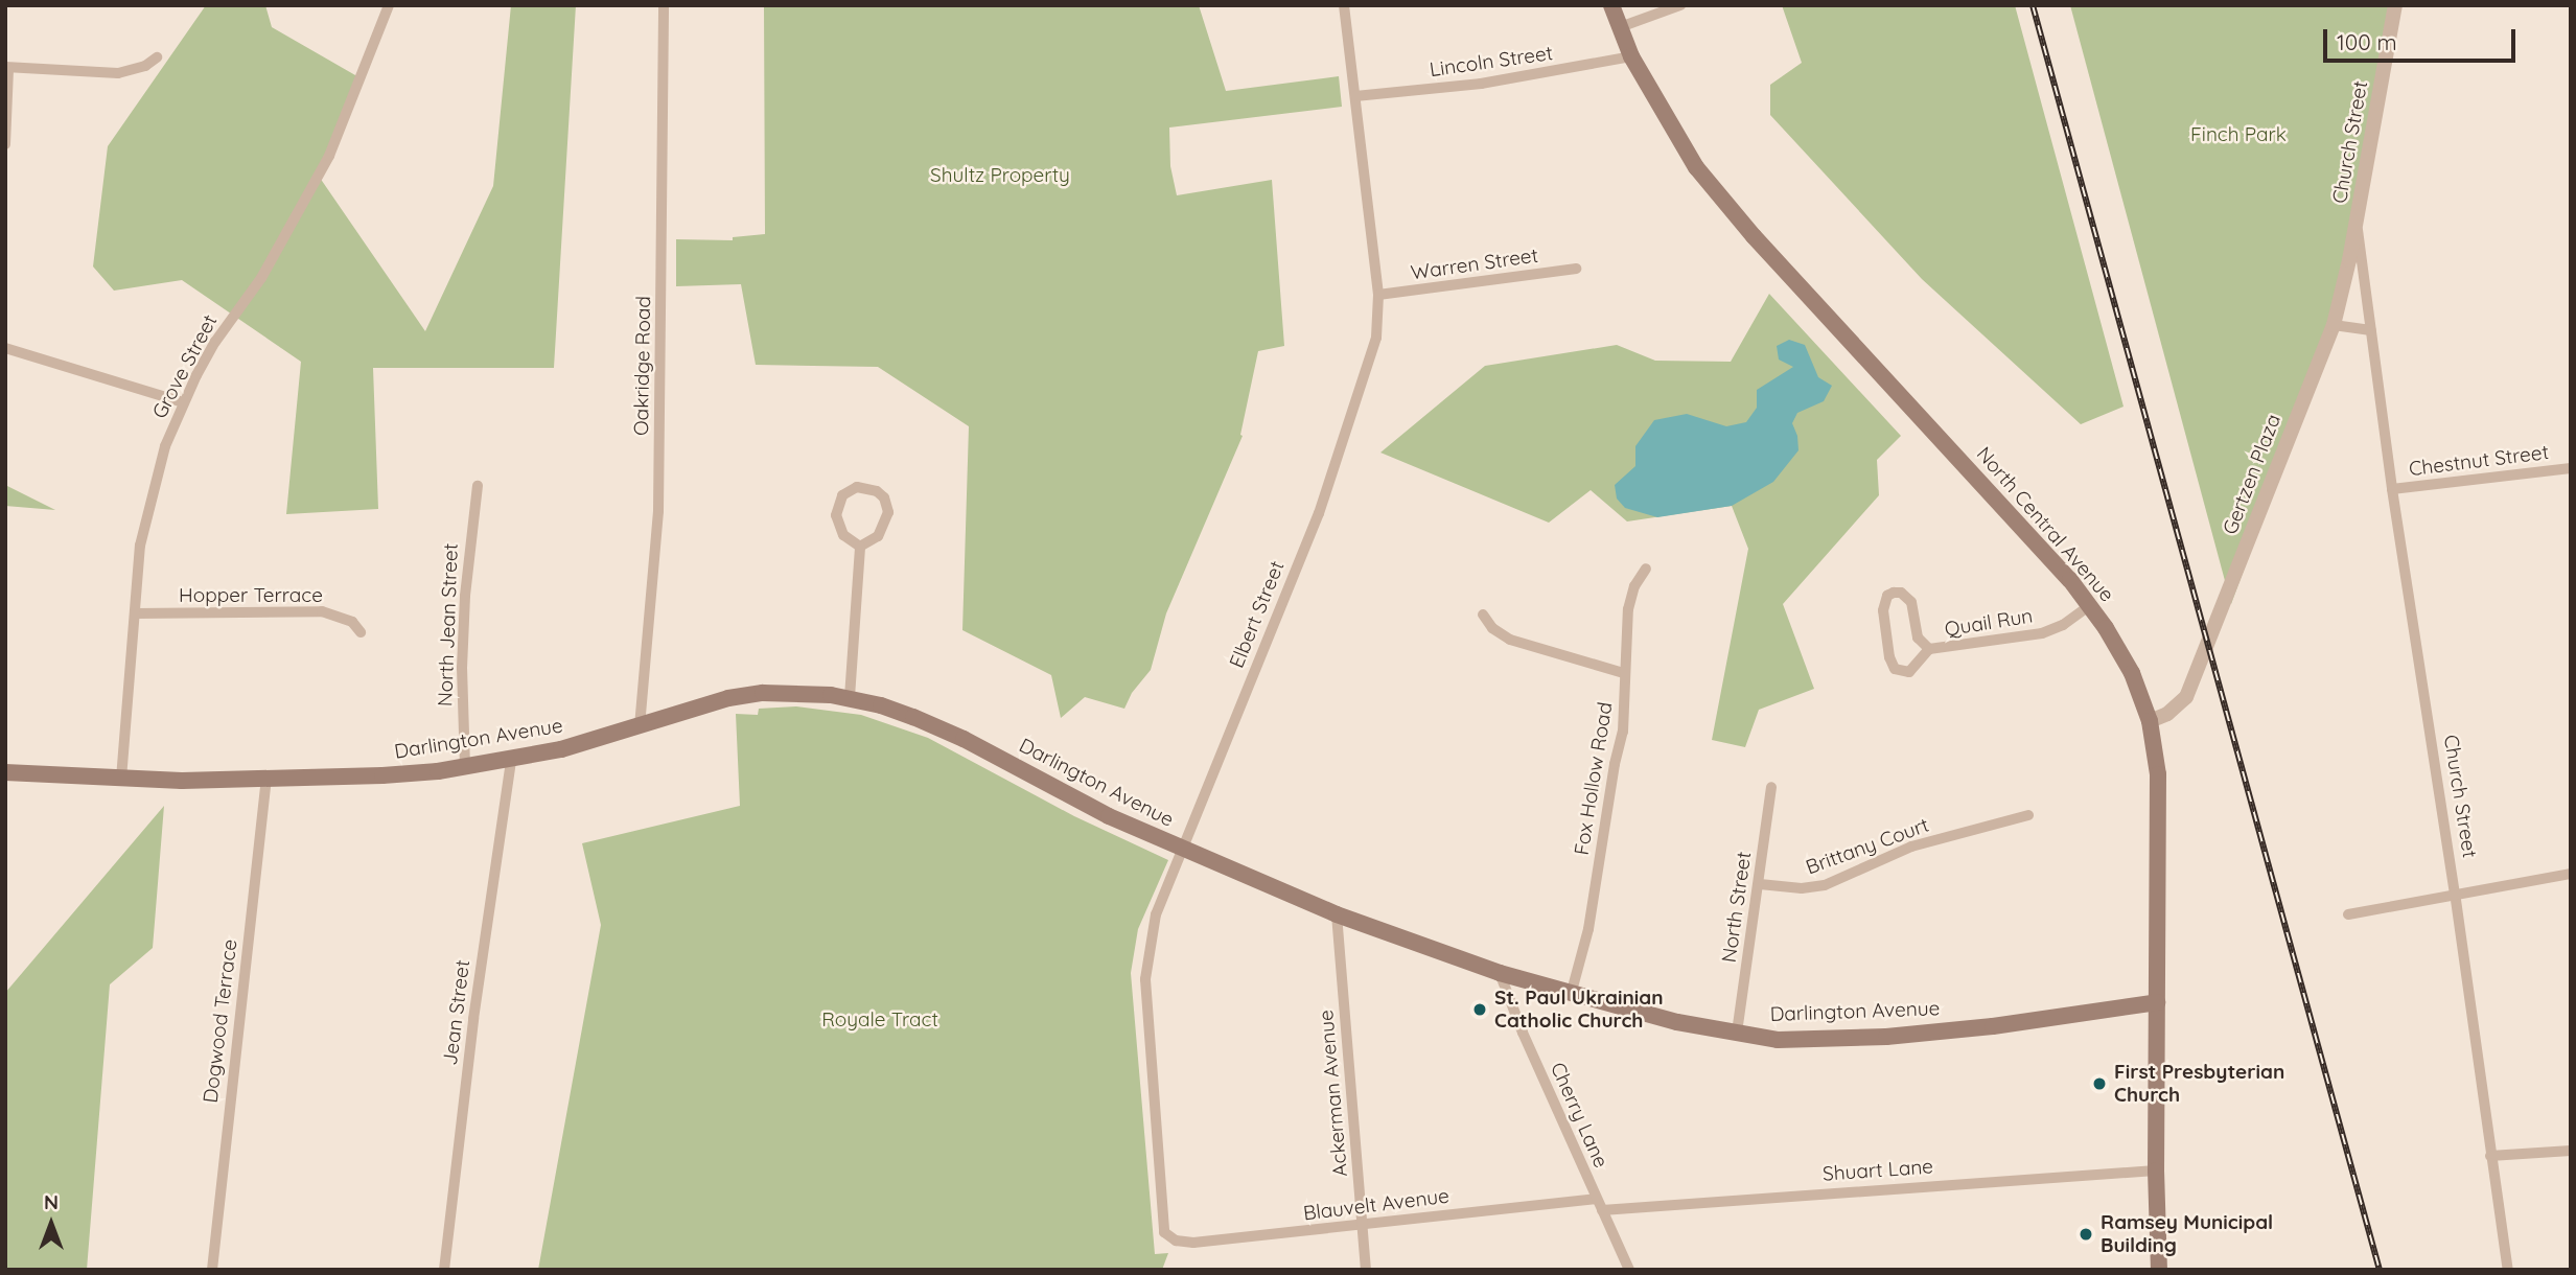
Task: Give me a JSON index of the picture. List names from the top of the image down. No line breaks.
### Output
{"streets":{"main road":["North Central Avenue","Darlington Avenue"],"street":["Lincoln Street","Church Street","Warren Street","Oakridge Road","Grove Street","Chestnut Street","Gertzen Plaza","Hopper Terrace","Elbert Street","Quail Run","North Jean Street","Fox Hollow Road","Brittany Court","North Street","Jean Street","Dogwood Terrace","Ackerman Avenue","Cherry Lane","Shuart Lane","Blauvelt Avenue"]},"crossings":[["Lincoln Street","North Central Avenue"],["Lincoln Street","Elbert Street"],["Church Street","Chestnut Street"],["Church Street","Gertzen Plaza"],["Warren Street","Elbert Street"],["Oakridge Road","Darlington Avenue"],["Grove Street","Hopper Terrace"],["Grove Street","Darlington Avenue"],["Gertzen Plaza","North Central Avenue"],["North Central Avenue","Quail Run"],["North Central Avenue","Darlington Avenue"],["North Central Avenue","Shuart Lane"],["Elbert Street","Darlington Avenue"],["Elbert Street","Blauvelt Avenue"],["North Jean Street","Darlington Avenue"],["Darlington Avenue","Fox Hollow Road"],["Darlington Avenue","North Street"],["Darlington Avenue","Jean Street"],["Darlington Avenue","Dogwood Terrace"],["Darlington Avenue","Ackerman Avenue"],["Darlington Avenue","Cherry Lane"],["Brittany Court","North Street"],["Ackerman Avenue","Blauvelt Avenue"],["Cherry Lane","Shuart Lane"],["Cherry Lane","Blauvelt Avenue"]],"parks":["Finch Park","Shultz Property","Royale Tract"],"places":["St. Paul Ukrainian Catholic Church","First Presbyterian Church","Ramsey Municipal Building"],"scale_bar":"100 m","north":"top"}
